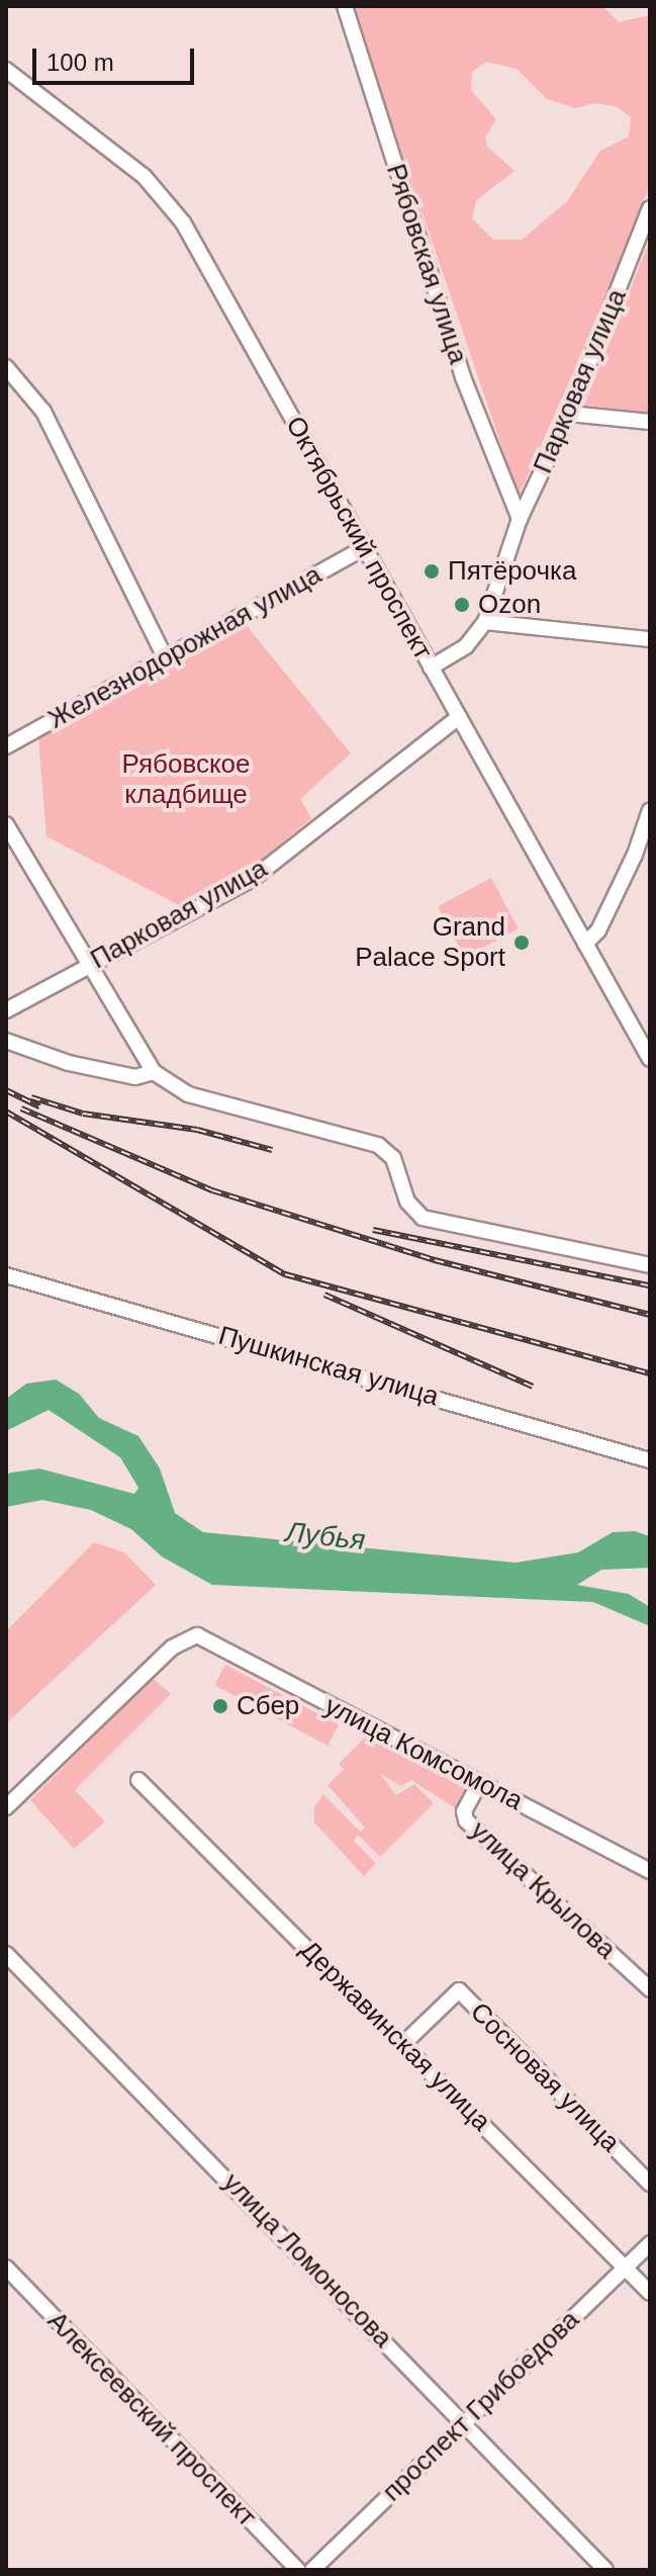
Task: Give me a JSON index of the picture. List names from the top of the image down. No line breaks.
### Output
{"streets":{"street":["Рябовская улица","Парковая улица","Октябрьский проспект","Железнодорожная улица","Пушкинская улица","улица Комсомола","улица Крылова","Державинская улица","Сосновая улица","улица Ломоносова","проспект Грибоедова","Алексеевский проспект"]},"crossings":[["Рябовская улица","Парковая улица"],["Парковая улица","Октябрьский проспект"],["Октябрьский проспект","Железнодорожная улица"],["улица Комсомола","улица Крылова"],["Державинская улица","Сосновая улица"],["Державинская улица","проспект Грибоедова"],["улица Ломоносова","проспект Грибоедова"]],"water":["Лубья"],"parks":["Рябовское кладбище"],"places":["Пятёрочка","Ozon","Grand Palace Sport","Сбер"],"scale_bar":"100 m"}
